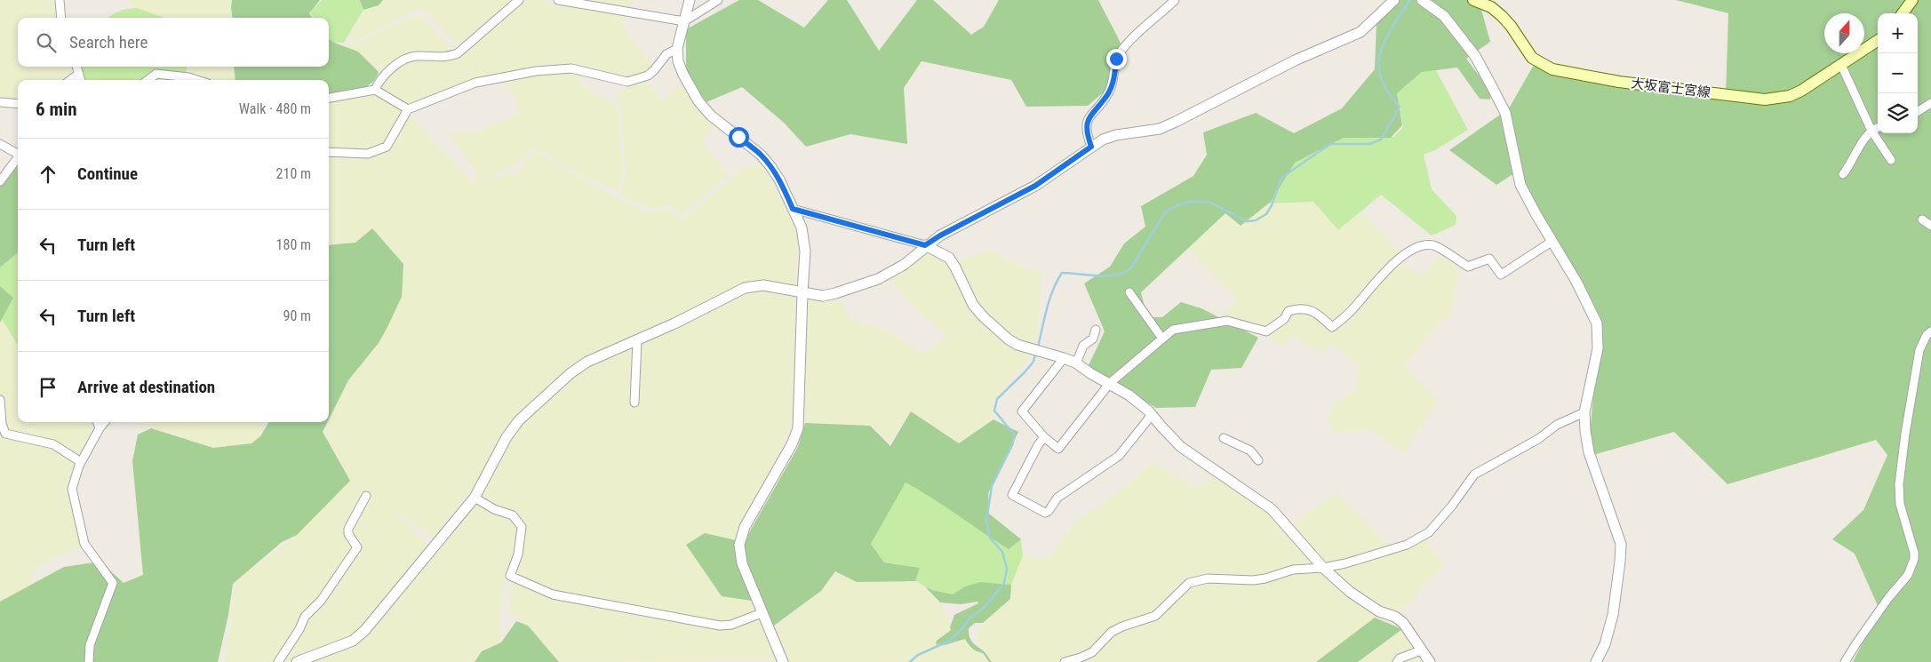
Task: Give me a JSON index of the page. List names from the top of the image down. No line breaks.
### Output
{"streets":{"main road":["大坂富士宮線"]},"north":"top","page":{"map_buttons":["+","−"],"search":"Search here","heading":["6 min","Walk · 480 m"],"list":[["Continue","210 m"],["Turn left","180 m"],["Turn left","90 m"],"Arrive at destination"]}}
